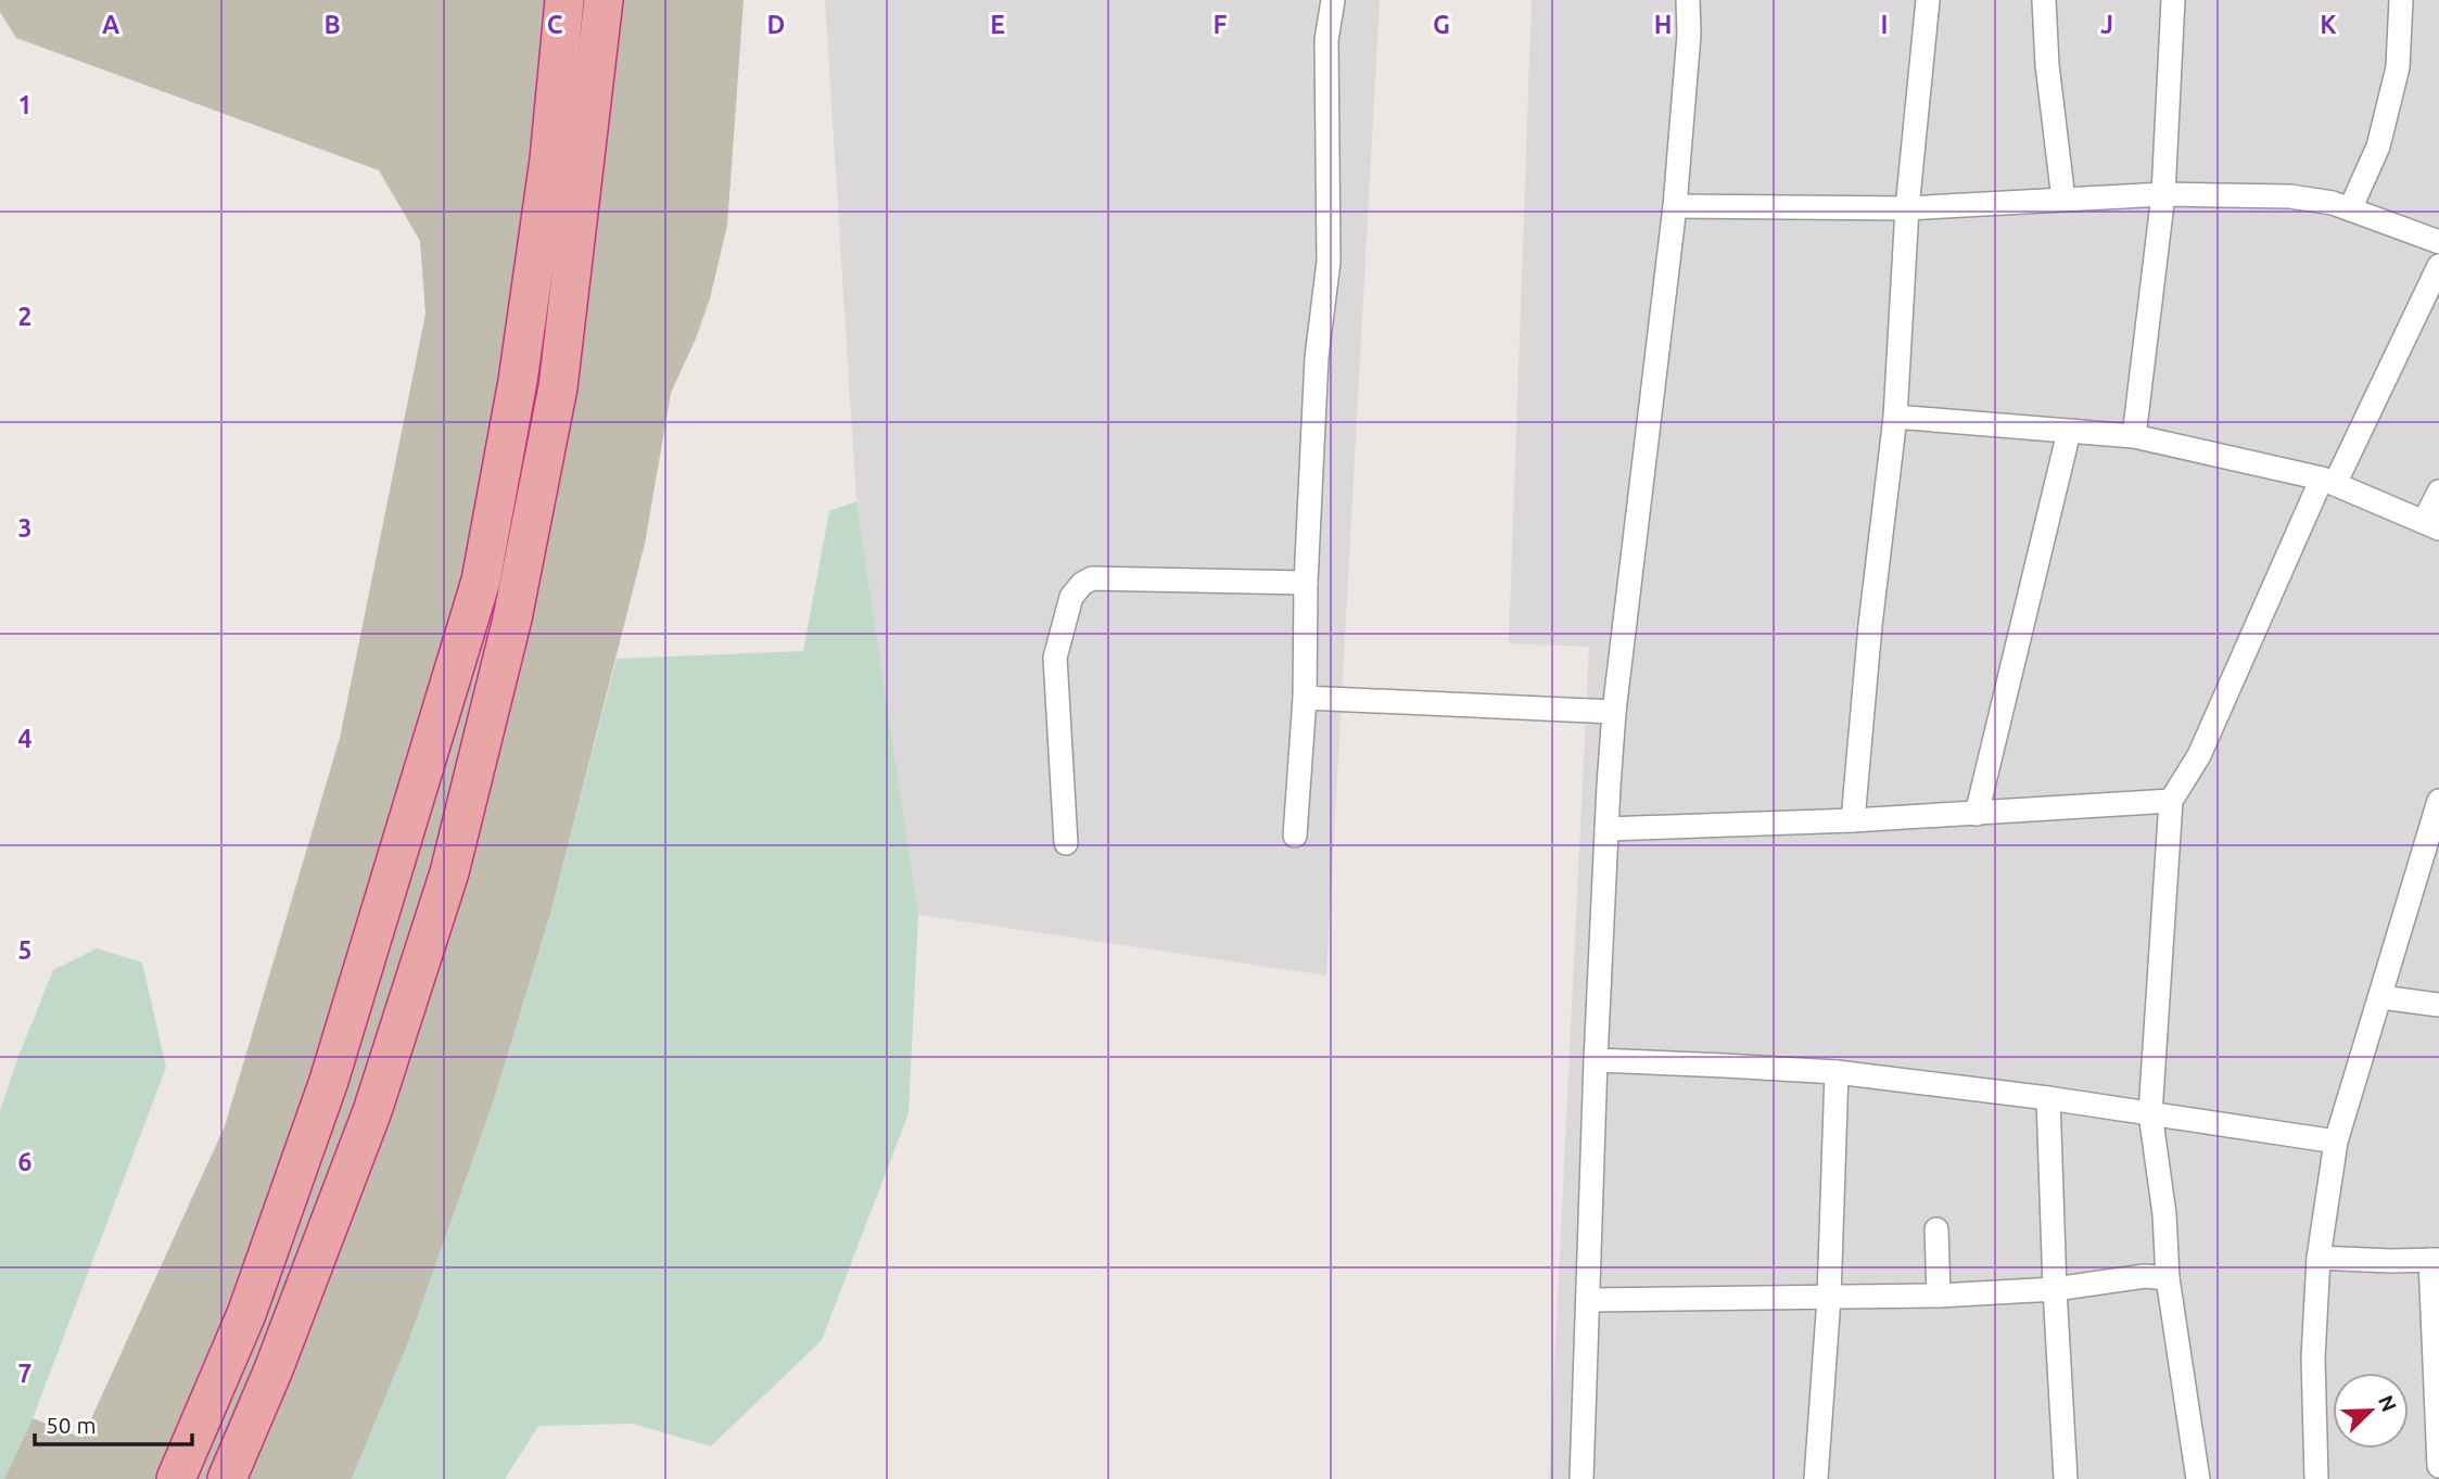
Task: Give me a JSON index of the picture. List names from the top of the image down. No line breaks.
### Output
{"scale_bar":"50 m","north":"top right","grid":{"columns":["A","B","C","D","E","F","G","H","I","J","K"],"rows":["1","2","3","4","5","6","7"]}}
